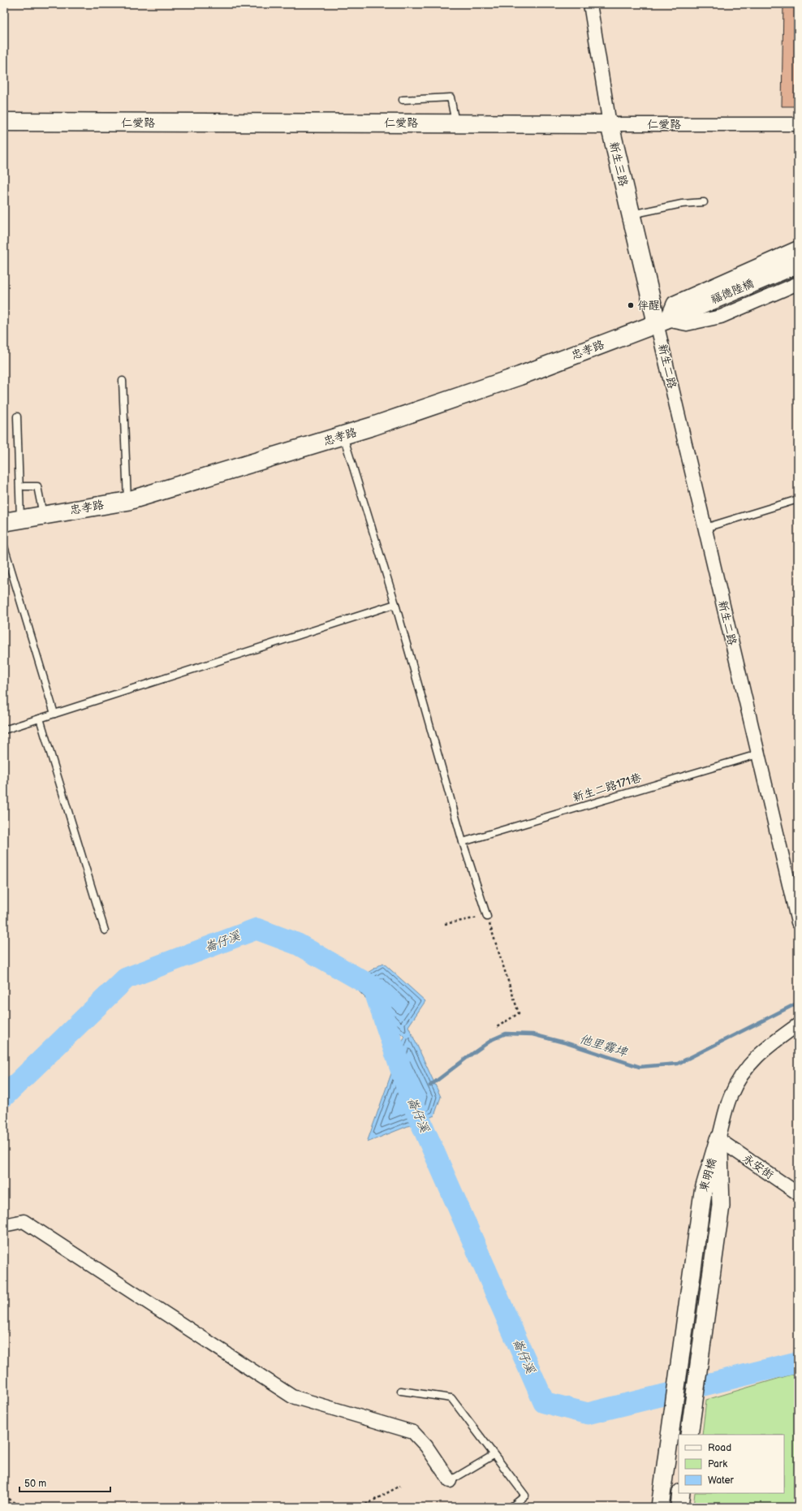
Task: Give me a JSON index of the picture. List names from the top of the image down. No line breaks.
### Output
{"streets":{"main road":["仁愛路","新生三路","福德陸橋","忠孝路"],"street":["新生二路","永安街","東明橋"],"lane":["新生二路171巷"]},"crossings":[["仁愛路","新生三路"],["新生三路","福德陸橋"],["新生三路","忠孝路"],["新生三路","新生二路"],["福德陸橋","忠孝路"],["福德陸橋","新生二路"],["忠孝路","新生二路"],["新生二路","新生二路171巷"],["永安街","東明橋"]],"water":["崙仔溪","他里霧埤"],"places":["伴醒"],"legend":["Road","Park","Water"],"scale_bar":"50 m"}
